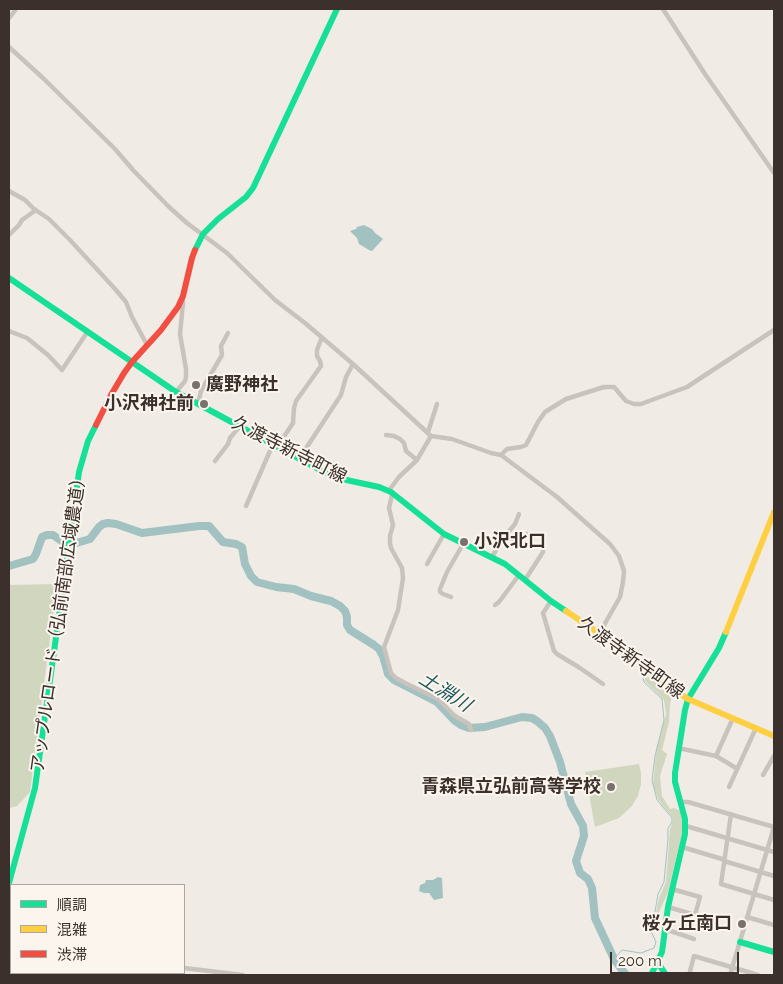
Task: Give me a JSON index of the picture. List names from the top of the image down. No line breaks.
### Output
{"streets":{"street":["久渡寺新寺町線","アップルロード（弘前南部広域農道）"]},"crossings":[["久渡寺新寺町線","アップルロード（弘前南部広域農道）"]],"water":["土淵川"],"places":["廣野神社","小沢神社前","小沢北口","青森県立弘前高等学校","桜ヶ丘南口"],"legend":["順調","混雑","渋滞"],"scale_bar":"200 m"}
